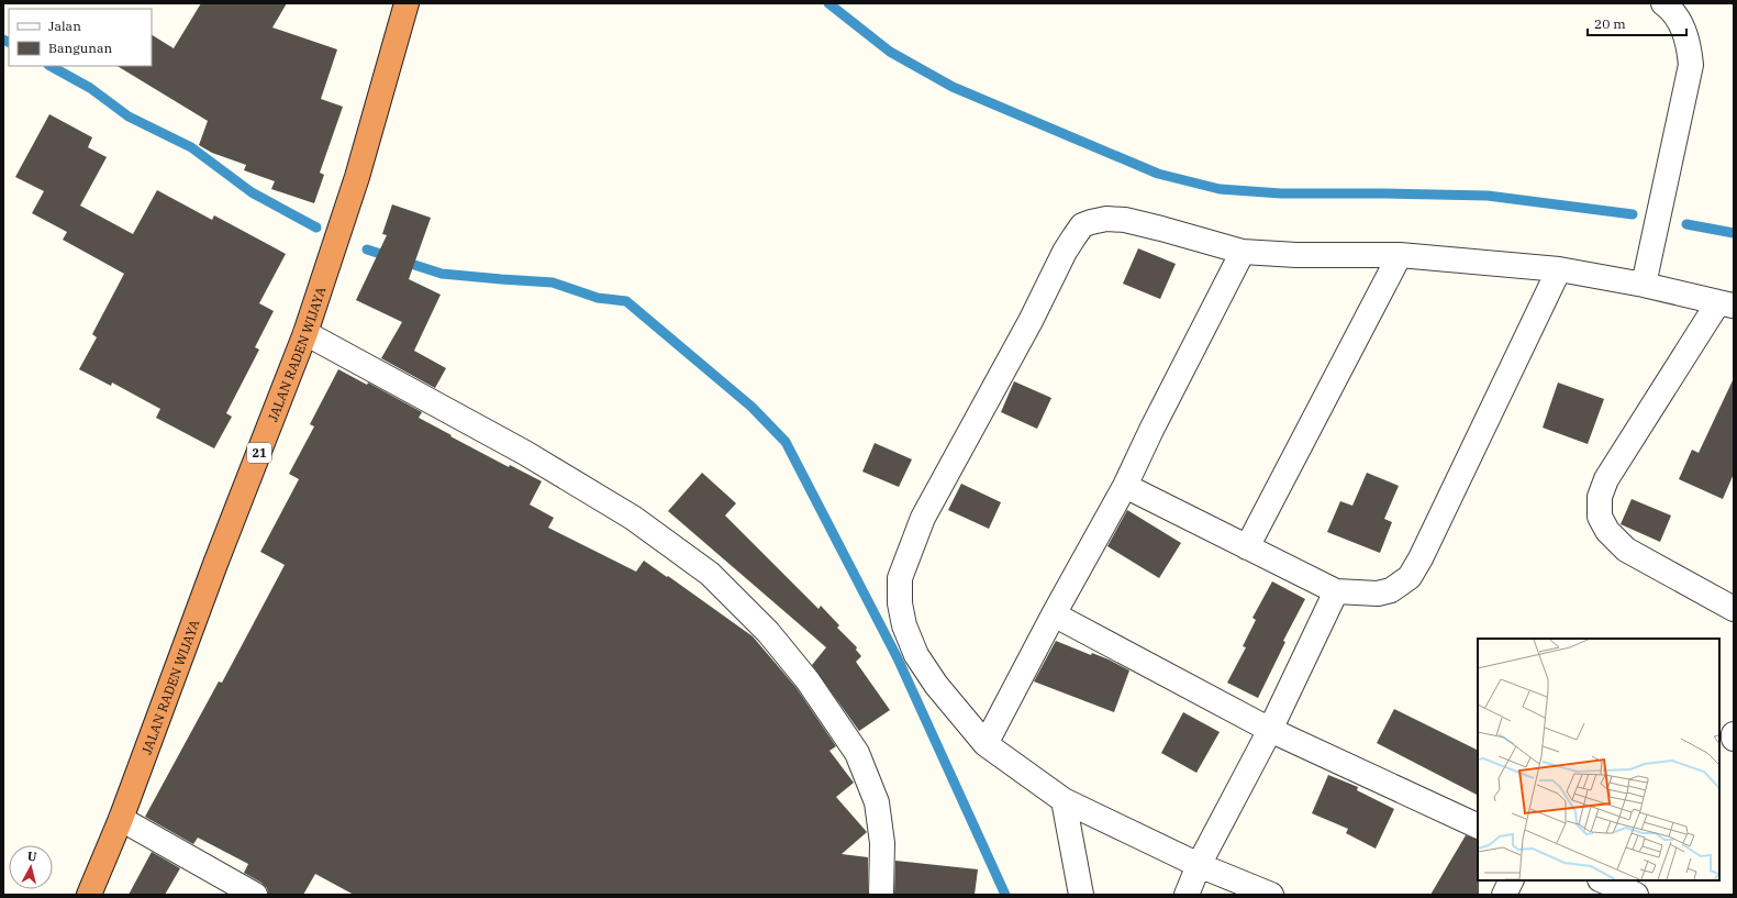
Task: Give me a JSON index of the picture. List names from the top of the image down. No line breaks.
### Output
{"streets":{"highway":["JALAN RADEN WIJAYA","21"]},"legend":["Jalan","Bangunan"],"scale_bar":"20 m","north":"top"}
